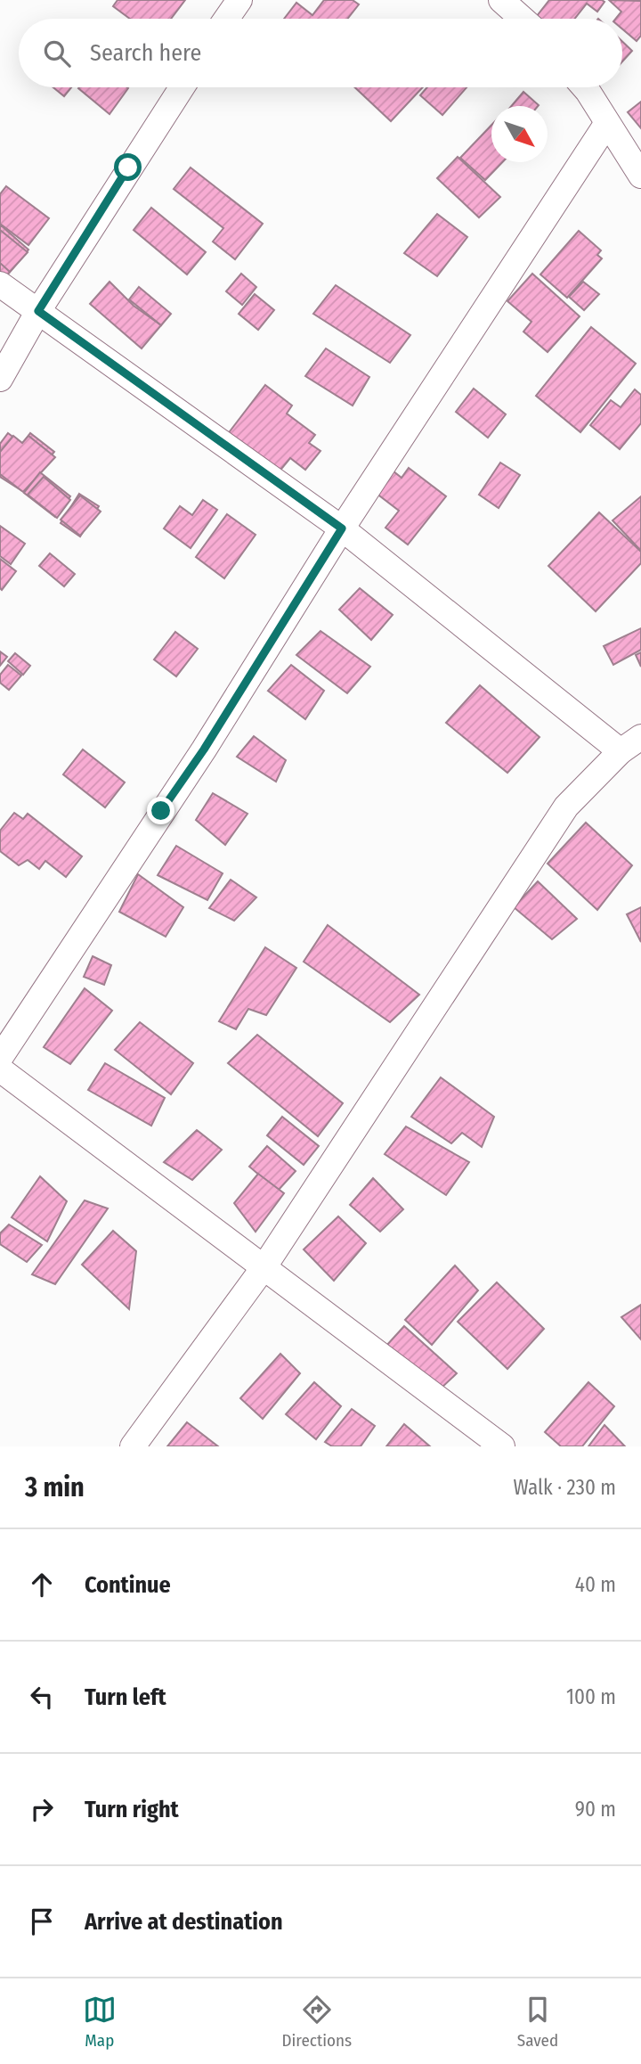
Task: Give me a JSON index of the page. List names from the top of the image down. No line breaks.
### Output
{"north":"bottom right","page":{"search":"Search here","heading":["3 min","Walk · 230 m"],"list":[["Continue","40 m"],["Turn left","100 m"],["Turn right","90 m"],"Arrive at destination"],"nav":["Map","Directions","Saved"]}}
